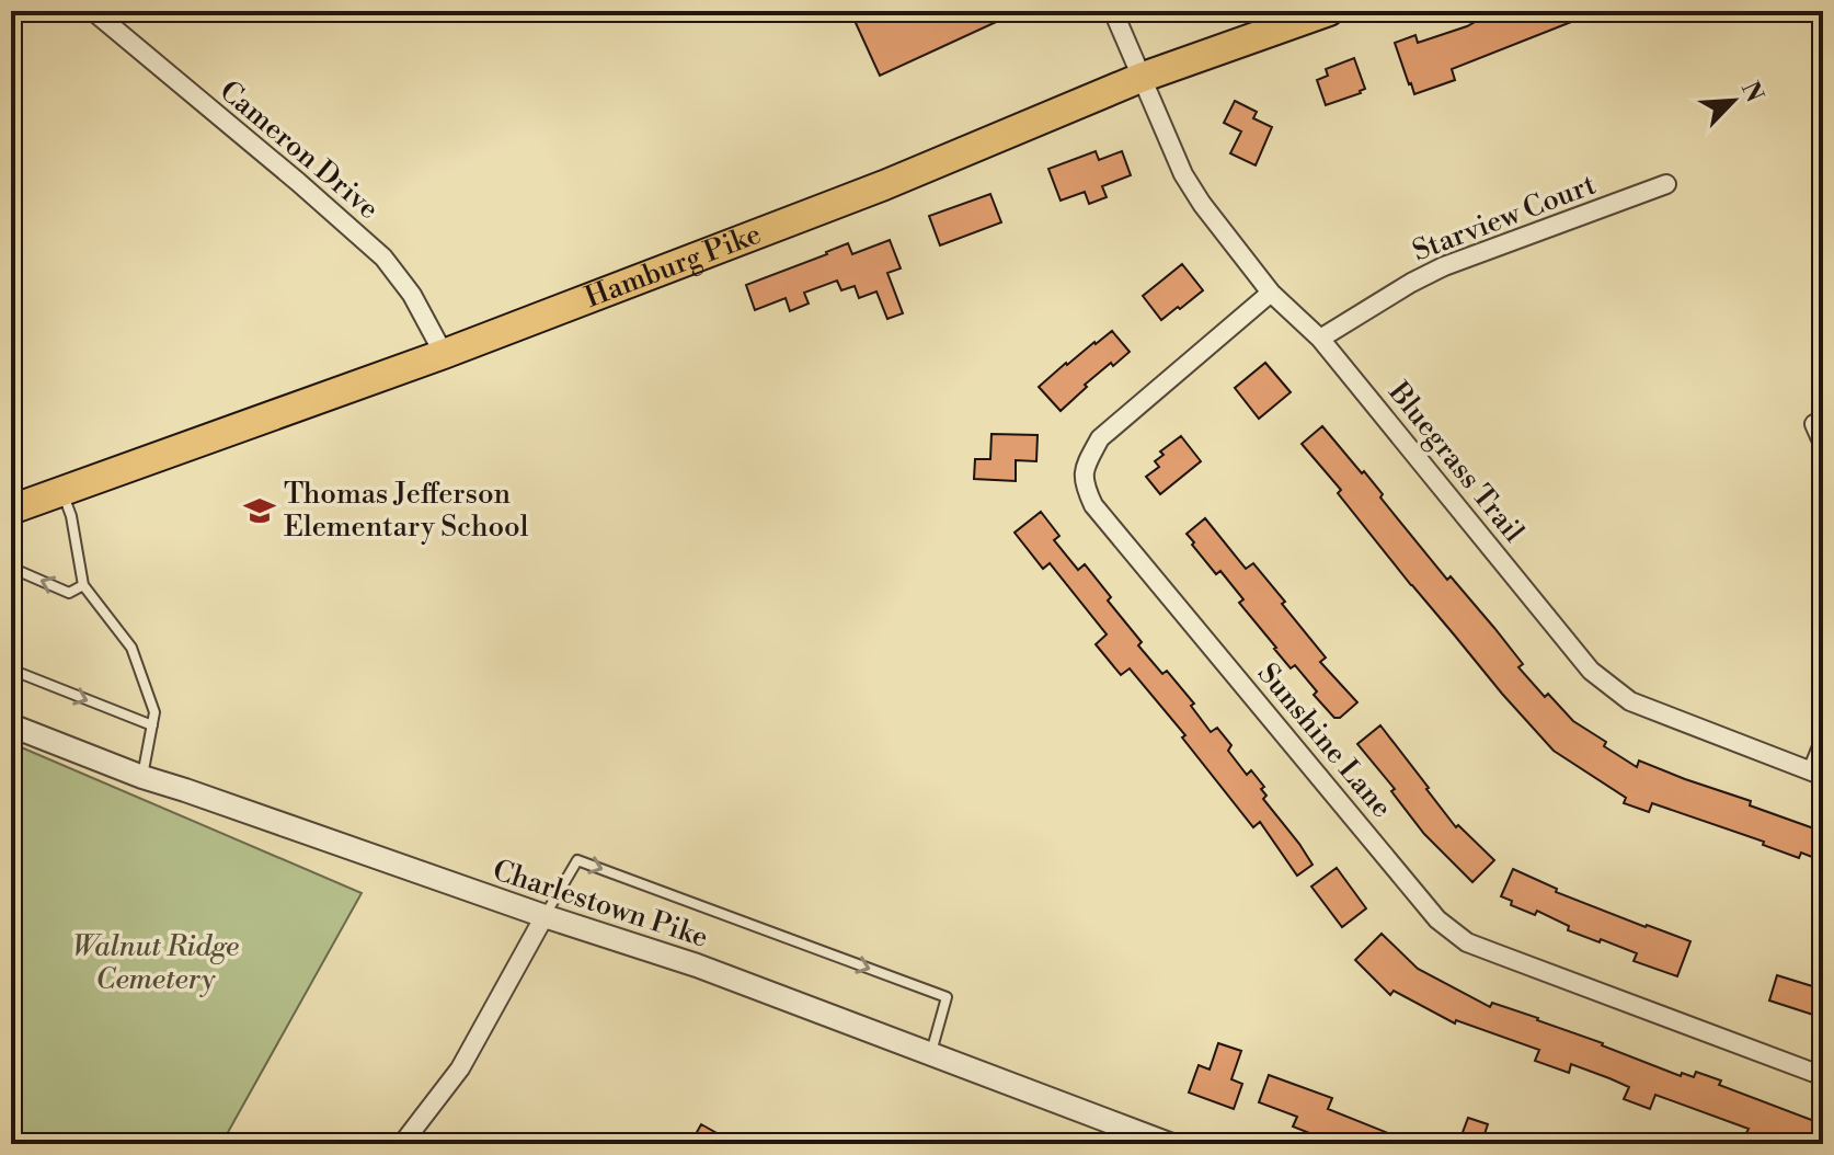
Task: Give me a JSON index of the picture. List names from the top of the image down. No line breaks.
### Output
{"streets":{"main road":["Hamburg Pike"],"street":["Cameron Drive","Starview Court","Bluegrass Trail","Sunshine Lane","Charlestown Pike"]},"crossings":[["Cameron Drive","Hamburg Pike"],["Starview Court","Bluegrass Trail"],["Hamburg Pike","Bluegrass Trail"],["Bluegrass Trail","Sunshine Lane"]],"parks":["Walnut Ridge Cemetery"],"places":{"school or university":["Thomas Jefferson Elementary School"]},"north":"top right"}
